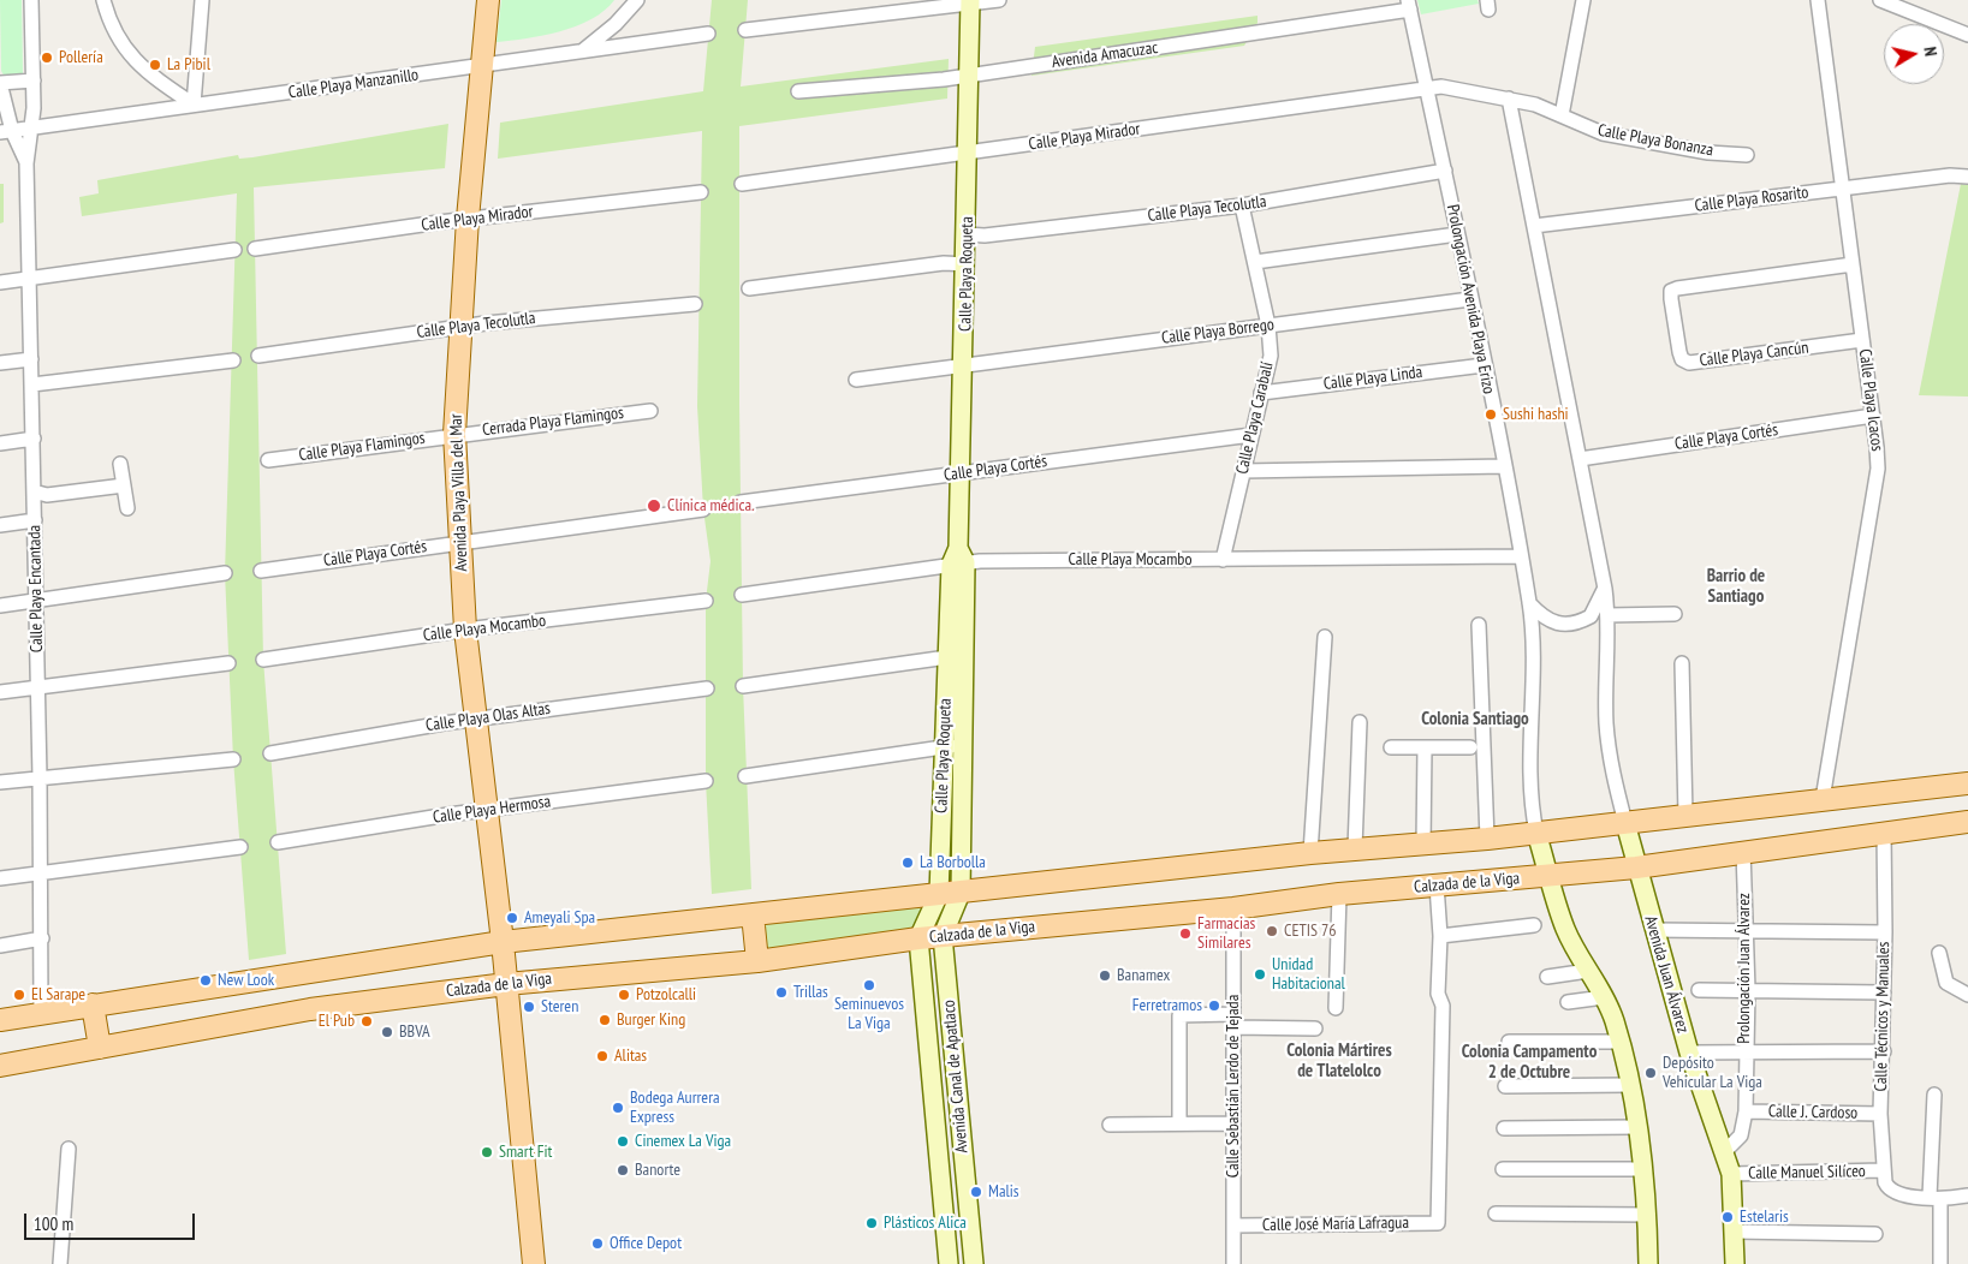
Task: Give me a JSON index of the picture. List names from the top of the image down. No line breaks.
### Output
{"streets":{"main road":["Avenida Playa Villa del Mar","Calzada de la Viga"],"street":["Avenida Amacuzac","Calle Playa Manzanillo","Calle Playa Mirador","Calle Playa Bonanza","Calle Playa Rosarito","Calle Playa Tecolutla","Calle Playa Roqueta","Prolongación Avenida Playa Erizo","Calle Playa Borrego","Calle Playa Cancún","Calle Playa Linda","Calle Playa Icacos","Calle Playa Carabalí","Cerrada Playa Flamingos","Calle Playa Cortés","Calle Playa Flamingos","Calle Playa Mocambo","Calle Playa Encantada","Calle Playa Olas Altas","Calle Playa Hermosa","Prolongación Juan Álvarez","Avenida Juan Álvarez","Calle Técnicos y Manuales","Avenida Canal de Apatlaco","Calle Sebastián Lerdo de Tejada","Calle J. Cardoso","Calle Manuel Silíceo","Calle José María Lafragua"]},"crossings":[["Avenida Amacuzac","Calle Playa Roqueta"],["Avenida Amacuzac","Prolongación Avenida Playa Erizo"],["Calle Playa Manzanillo","Avenida Playa Villa del Mar"],["Calle Playa Manzanillo","Calle Playa Encantada"],["Calle Playa Mirador","Calle Playa Bonanza"],["Calle Playa Mirador","Calle Playa Roqueta"],["Calle Playa Mirador","Prolongación Avenida Playa Erizo"],["Calle Playa Mirador","Avenida Playa Villa del Mar"],["Calle Playa Bonanza","Prolongación Avenida Playa Erizo"],["Calle Playa Rosarito","Calle Playa Icacos"],["Calle Playa Tecolutla","Calle Playa Roqueta"],["Calle Playa Tecolutla","Prolongación Avenida Playa Erizo"],["Calle Playa Tecolutla","Calle Playa Carabalí"],["Calle Playa Tecolutla","Avenida Playa Villa del Mar"],["Calle Playa Roqueta","Calle Playa Borrego"],["Calle Playa Roqueta","Calle Playa Cortés"],["Calle Playa Roqueta","Calle Playa Mocambo"],["Calle Playa Roqueta","Avenida Canal de Apatlaco"],["Prolongación Avenida Playa Erizo","Calle Playa Borrego"],["Prolongación Avenida Playa Erizo","Calle Playa Linda"],["Prolongación Avenida Playa Erizo","Calle Playa Mocambo"],["Calle Playa Borrego","Calle Playa Carabalí"],["Calle Playa Cancún","Calle Playa Icacos"],["Calle Playa Linda","Calle Playa Carabalí"],["Calle Playa Icacos","Calle Playa Cortés"],["Calle Playa Carabalí","Calle Playa Cortés"],["Calle Playa Carabalí","Calle Playa Mocambo"],["Cerrada Playa Flamingos","Calle Playa Flamingos"],["Cerrada Playa Flamingos","Avenida Playa Villa del Mar"],["Calle Playa Cortés","Avenida Playa Villa del Mar"],["Calle Playa Flamingos","Avenida Playa Villa del Mar"],["Avenida Playa Villa del Mar","Calle Playa Mocambo"],["Avenida Playa Villa del Mar","Calle Playa Olas Altas"],["Avenida Playa Villa del Mar","Calle Playa Hermosa"],["Avenida Playa Villa del Mar","Calzada de la Viga"],["Calzada de la Viga","Prolongación Juan Álvarez"],["Calzada de la Viga","Avenida Juan Álvarez"],["Calzada de la Viga","Calle Técnicos y Manuales"],["Calzada de la Viga","Avenida Canal de Apatlaco"],["Calzada de la Viga","Calle Sebastián Lerdo de Tejada"],["Prolongación Juan Álvarez","Avenida Juan Álvarez"],["Prolongación Juan Álvarez","Calle J. Cardoso"],["Avenida Juan Álvarez","Calle Manuel Silíceo"],["Calle Técnicos y Manuales","Calle J. Cardoso"],["Calle Técnicos y Manuales","Calle Manuel Silíceo"],["Calle Sebastián Lerdo de Tejada","Calle José María Lafragua"]],"districts":["Barrio de Santiago","Colonia Santiago","Colonia Mártires de Tlatelolco","Colonia Campamento 2 de Octubre"],"places":["Pollería","La Pibil","Sushi hashi","Clínica médica.","La Borbolla","Ameyali Spa","CETIS 76","Farmacias Similares","Unidad Habitacional","Banamex","New Look","Seminuevos La Viga","Trillas","El Sarape","Potzolcalli","Ferretramos","Steren","Burger King","El Pub","BBVA","Alitas","Depósito Vehicular La Viga","Bodega Aurrera Express","Cinemex La Viga","Smart Fit","Banorte","Malis","Estelaris","Plásticos Alica","Office Depot"],"scale_bar":"100 m","north":"right"}
